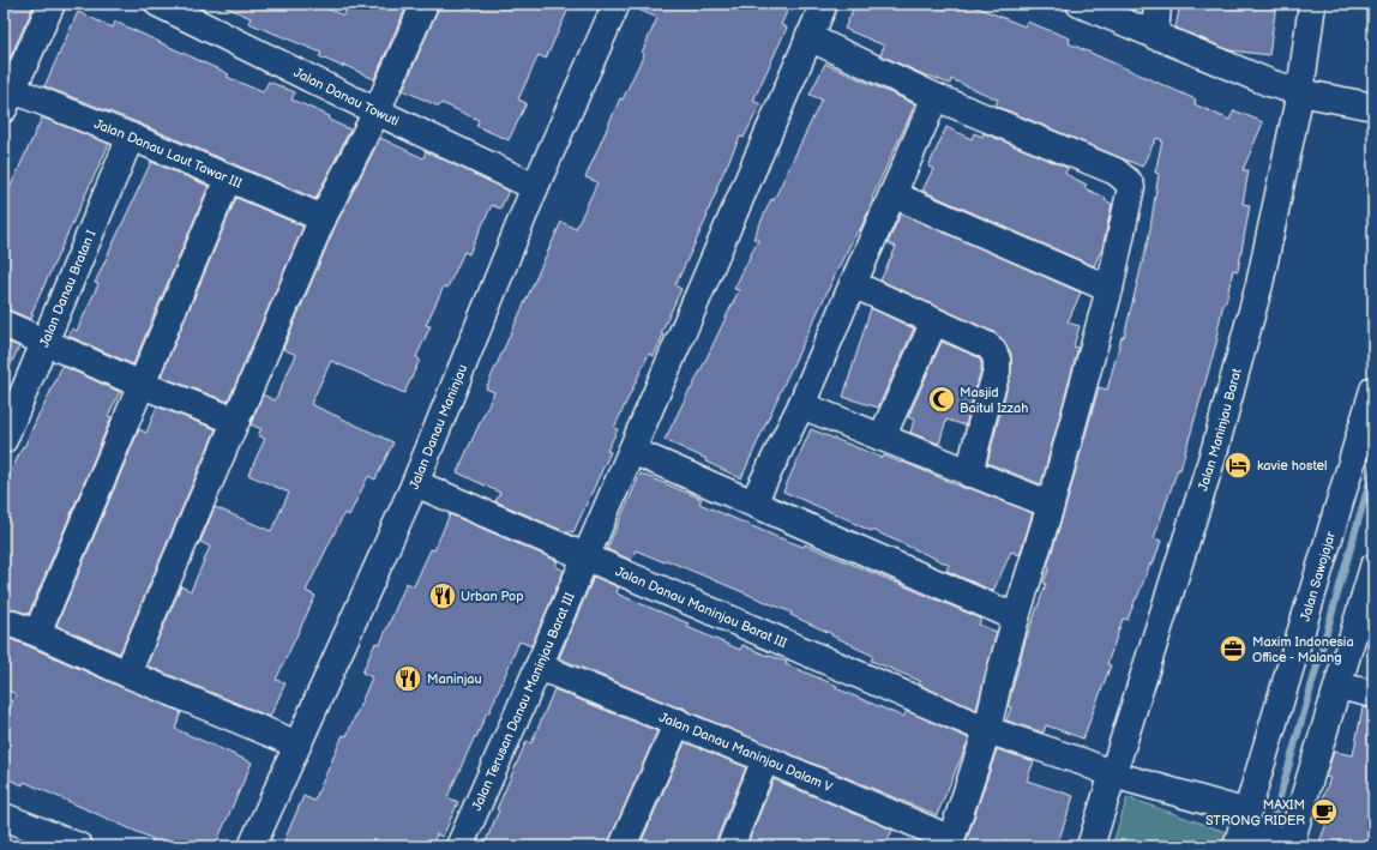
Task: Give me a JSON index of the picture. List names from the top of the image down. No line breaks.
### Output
{"streets":{"street":["Jalan Danau Towuti","Jalan Danau Laut Tawar III","Jalan Danau Bratan I","Jalan Danau Maninjau","Jalan Maninjau Barat","Jalan Sawojajar","Jalan Danau Maninjau Barat III","Jalan Terusan Danau Maninjau Barat III","Jalan Danau Maninjau Dalam V"]},"crossings":[["Jalan Danau Towuti","Jalan Danau Maninjau"],["Jalan Danau Laut Tawar III","Jalan Danau Bratan I"],["Jalan Danau Maninjau","Jalan Danau Maninjau Barat III"],["Jalan Maninjau Barat","Jalan Danau Maninjau Barat III"],["Jalan Sawojajar","Jalan Danau Maninjau Barat III"],["Jalan Danau Maninjau Barat III","Jalan Terusan Danau Maninjau Barat III"],["Jalan Terusan Danau Maninjau Barat III","Jalan Danau Maninjau Dalam V"]],"places":{"mosque":["Masjid Baitul Izzah"],"hotel":["kavie hostel"],"restaurant":["Urban Pop","Maninjau"],"office":["Maxim Indonesia Office - Malang"],"cafe":["MAXIM STRONG RIDER"]}}
